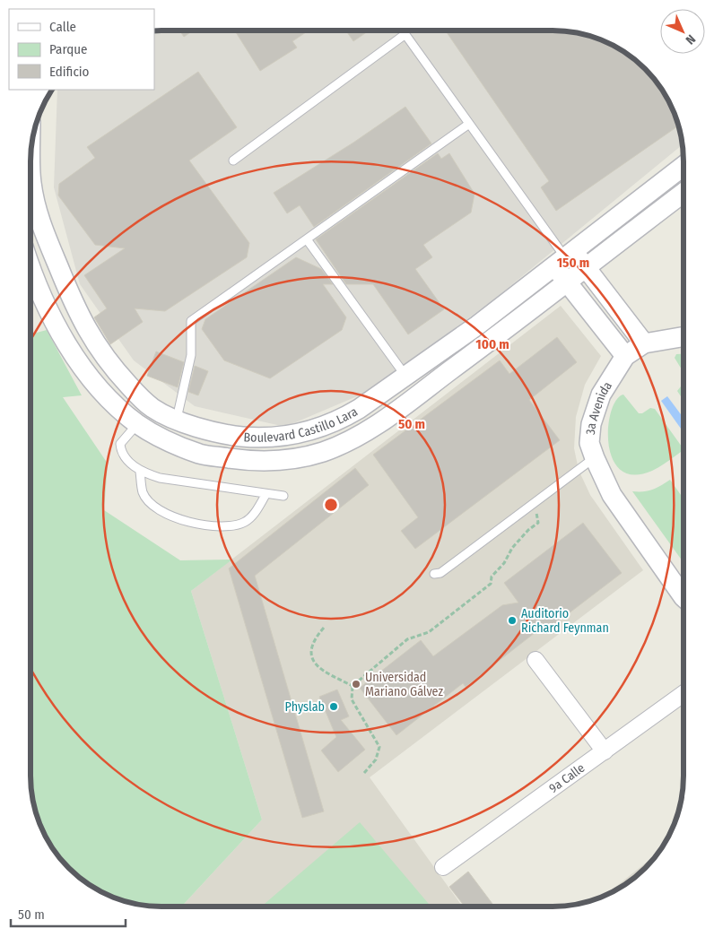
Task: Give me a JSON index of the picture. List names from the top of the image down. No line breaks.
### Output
{"streets":{"street":["3a Avenida","Boulevard Castillo Lara","9a Calle"]},"places":["Auditorio Richard Feynman","Universidad Mariano Gálvez","Physlab"],"legend":["Calle","Parque","Edificio"],"scale_bar":"50 m","north":"bottom right","rings":["150 m","100 m","50 m"]}
